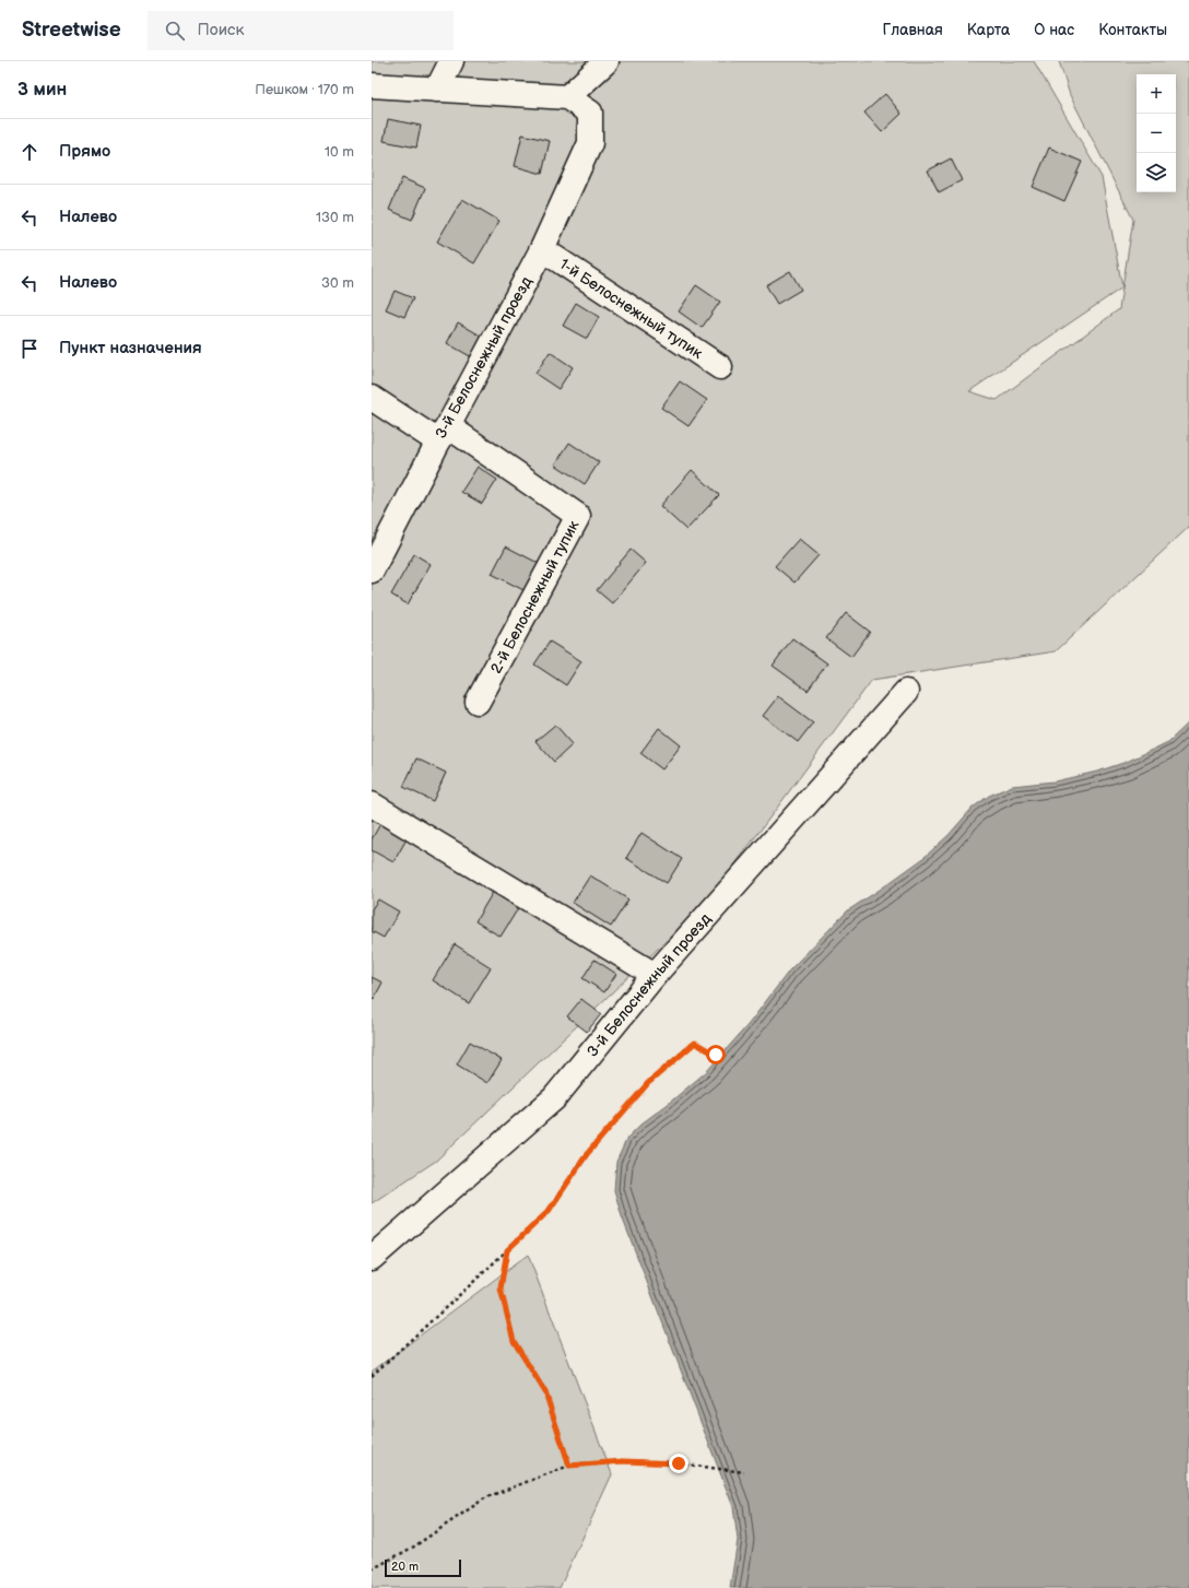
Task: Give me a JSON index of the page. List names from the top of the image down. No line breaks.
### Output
{"streets":{"lane":["1-й Белоснежный тупик","3-й Белоснежный проезд","2-й Белоснежный тупик"]},"crossings":[["1-й Белоснежный тупик","3-й Белоснежный проезд"],["3-й Белоснежный проезд","2-й Белоснежный тупик"]],"scale_bar":"20 m","page":{"header":"Streetwise","search":"Поиск","nav":["Главная","Карта","О нас","Контакты"],"heading":["3 мин","Пешком · 170 m"],"map_buttons":["+","−"],"list":[["Прямо","10 m"],["Налево","130 m"],["Налево","30 m"],"Пункт назначения"],"scale":"20 m"}}
